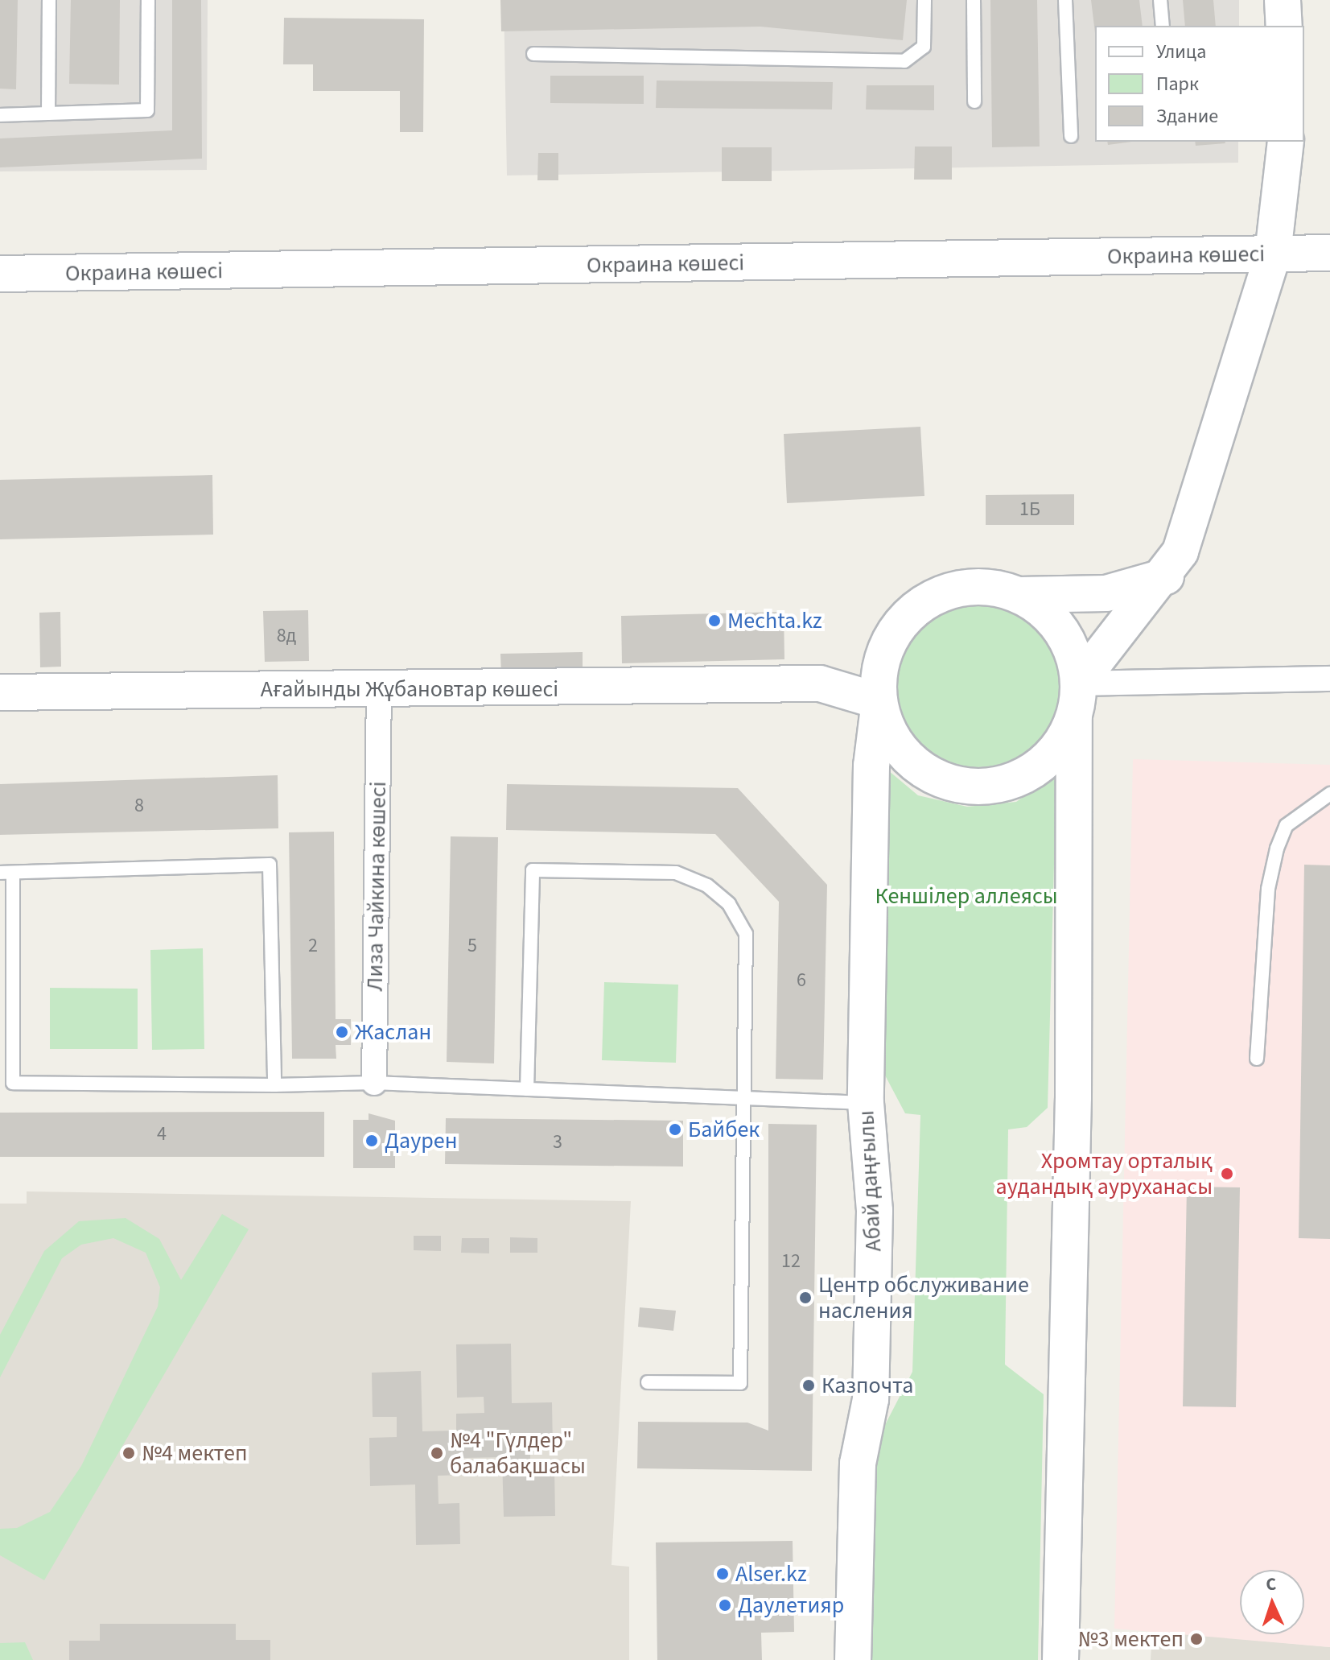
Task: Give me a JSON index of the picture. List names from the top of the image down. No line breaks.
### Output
{"streets":{"street":["Окраина көшесі","Ағайынды Жұбановтар көшесі","Лиза Чайкина көшесі","Абай даңғылы"]},"crossings":[["Ағайынды Жұбановтар көшесі","Лиза Чайкина көшесі"]],"parks":["Кеншілер аллеясы"],"places":["Mechta.kz","Жаслан","Байбек","Даурен","Хромтау орталық аудандық ауруханасы","Центр обслуживание насления","Казпочта","№4 мектеп","№4 \"Гүлдер\" балабақшасы","Alser.kz","Даулетияр","№3 мектеп"],"house_numbers":["1Б","8д","8","2","5","6","4","3","12"],"legend":["Улица","Парк","Здание"],"north":"top"}
